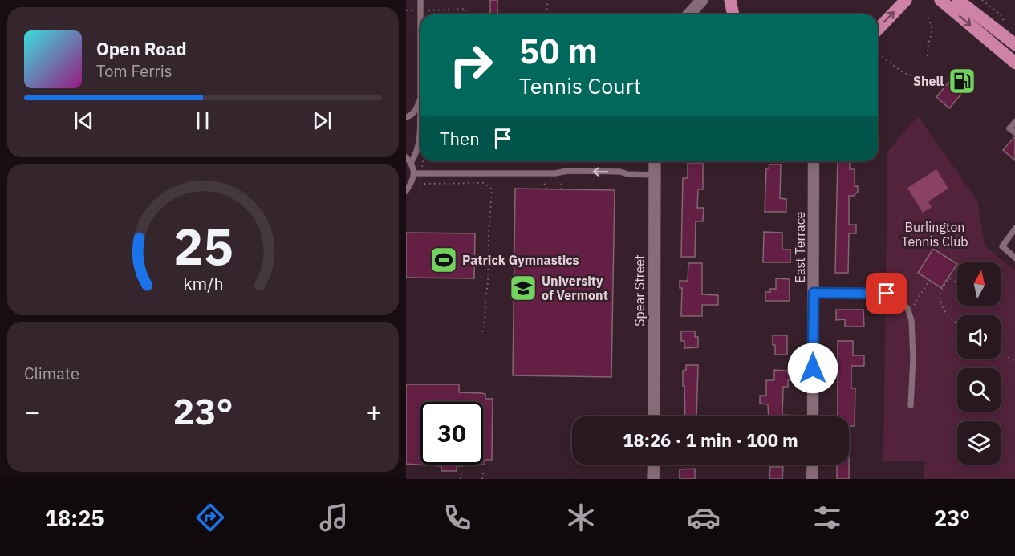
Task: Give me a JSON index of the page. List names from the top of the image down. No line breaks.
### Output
{"streets":{"main road":["Spear Street"],"street":["East Terrace"]},"parks":["Burlington Tennis Club"],"places":{"fuel station":["Shell"],"sports":["Patrick Gymnastics"],"school or university":["University of Vermont"]},"north":"top","page":{"turn":["50 m","Tennis Court"],"song":["Open Road","Tom Ferris"],"then":"Then","tile":"Climate","heat":["−","23°","+"],"limit":"30","trip":"18:26 · 1 min · 100 m","tabs":["18:25","23°"],"gauge":["25","km/h"]}}
